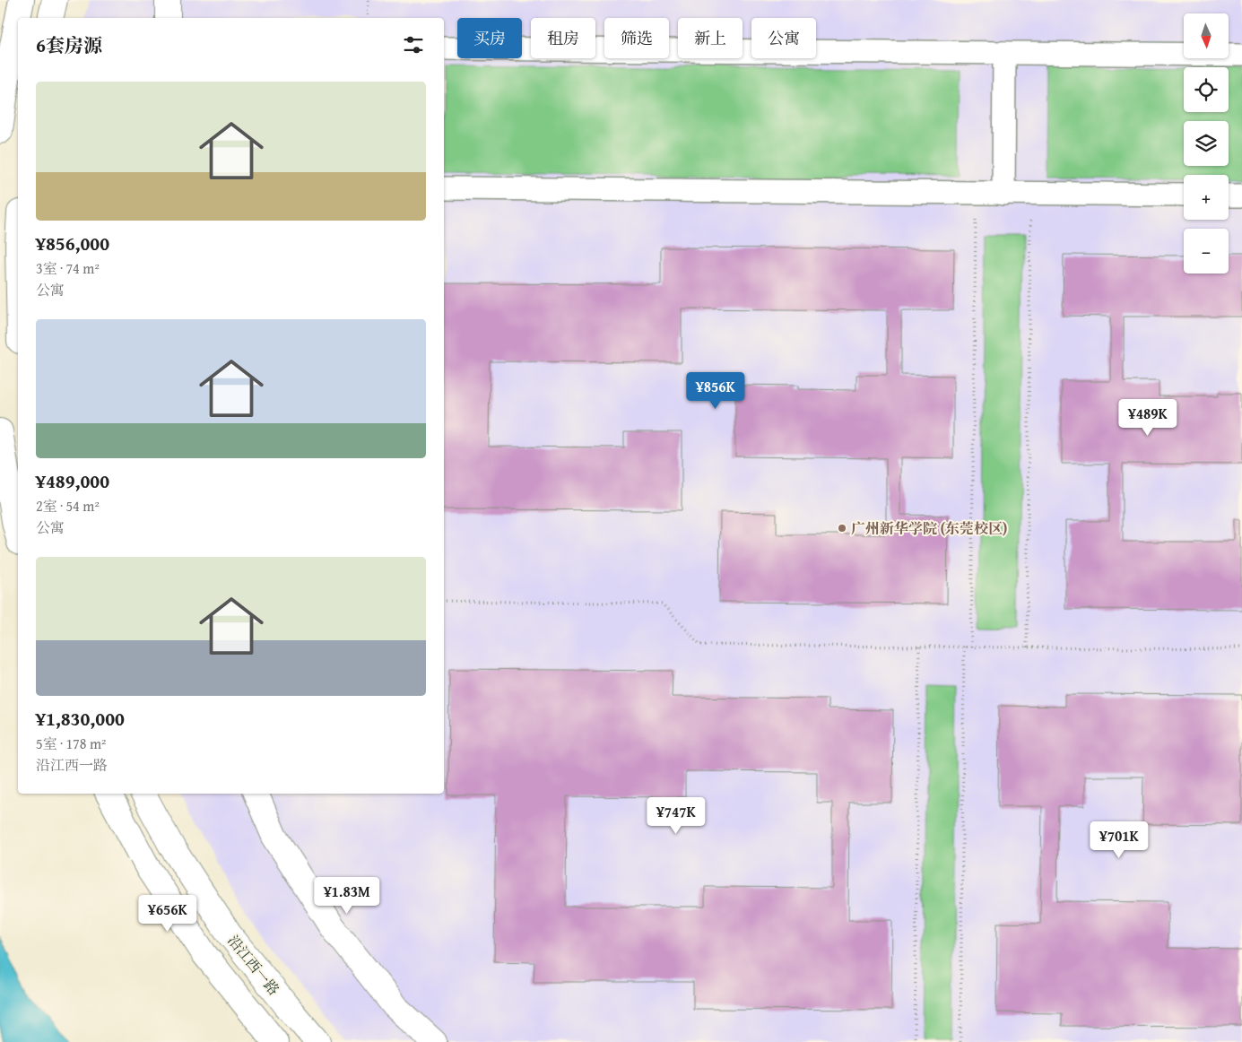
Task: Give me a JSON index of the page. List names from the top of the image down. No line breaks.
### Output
{"streets":{"street":["沿江西一路"]},"places":["广州新华学院 (东莞校区)"],"north":"bottom","page":{"map_buttons":["+","−"],"chip":["买房","租房","筛选","新上","公寓"],"heading":"6套房源","list":[{"name":"¥856,000","note":"3室 · 74 m² · 公寓"},{"name":"¥489,000","note":"2室 · 54 m² · 公寓"},{"name":"¥1,830,000","note":"5室 · 178 m² · 沿江西一路"}],"price":["¥856K","¥489K","¥747K","¥701K","¥1.83M","¥656K"]}}
